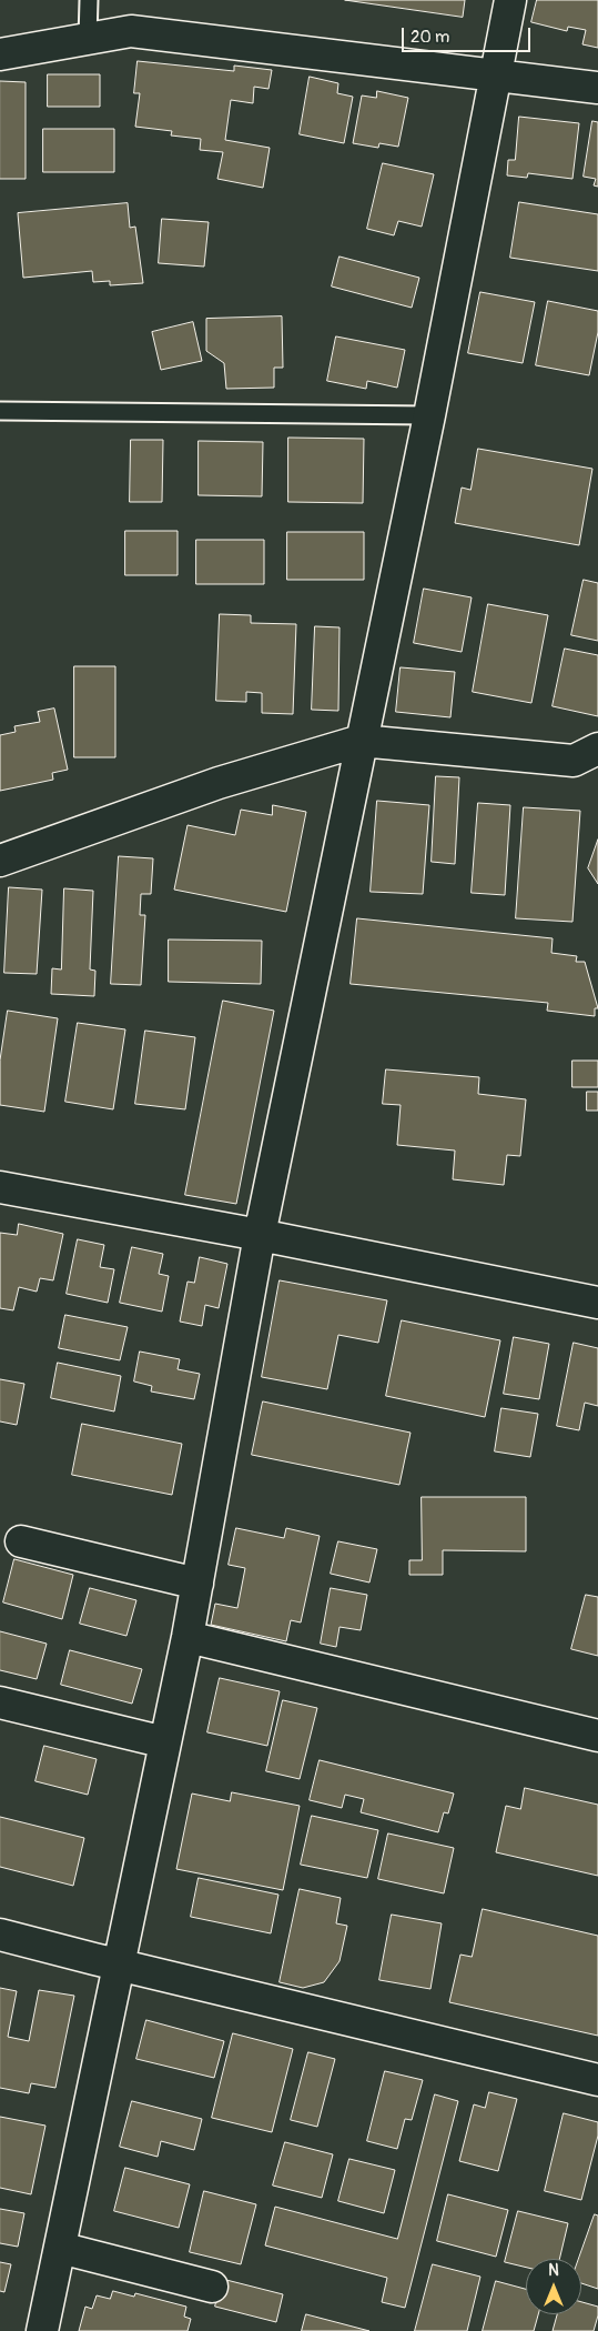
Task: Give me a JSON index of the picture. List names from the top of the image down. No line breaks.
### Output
{"scale_bar":"20 m","north":"top"}
